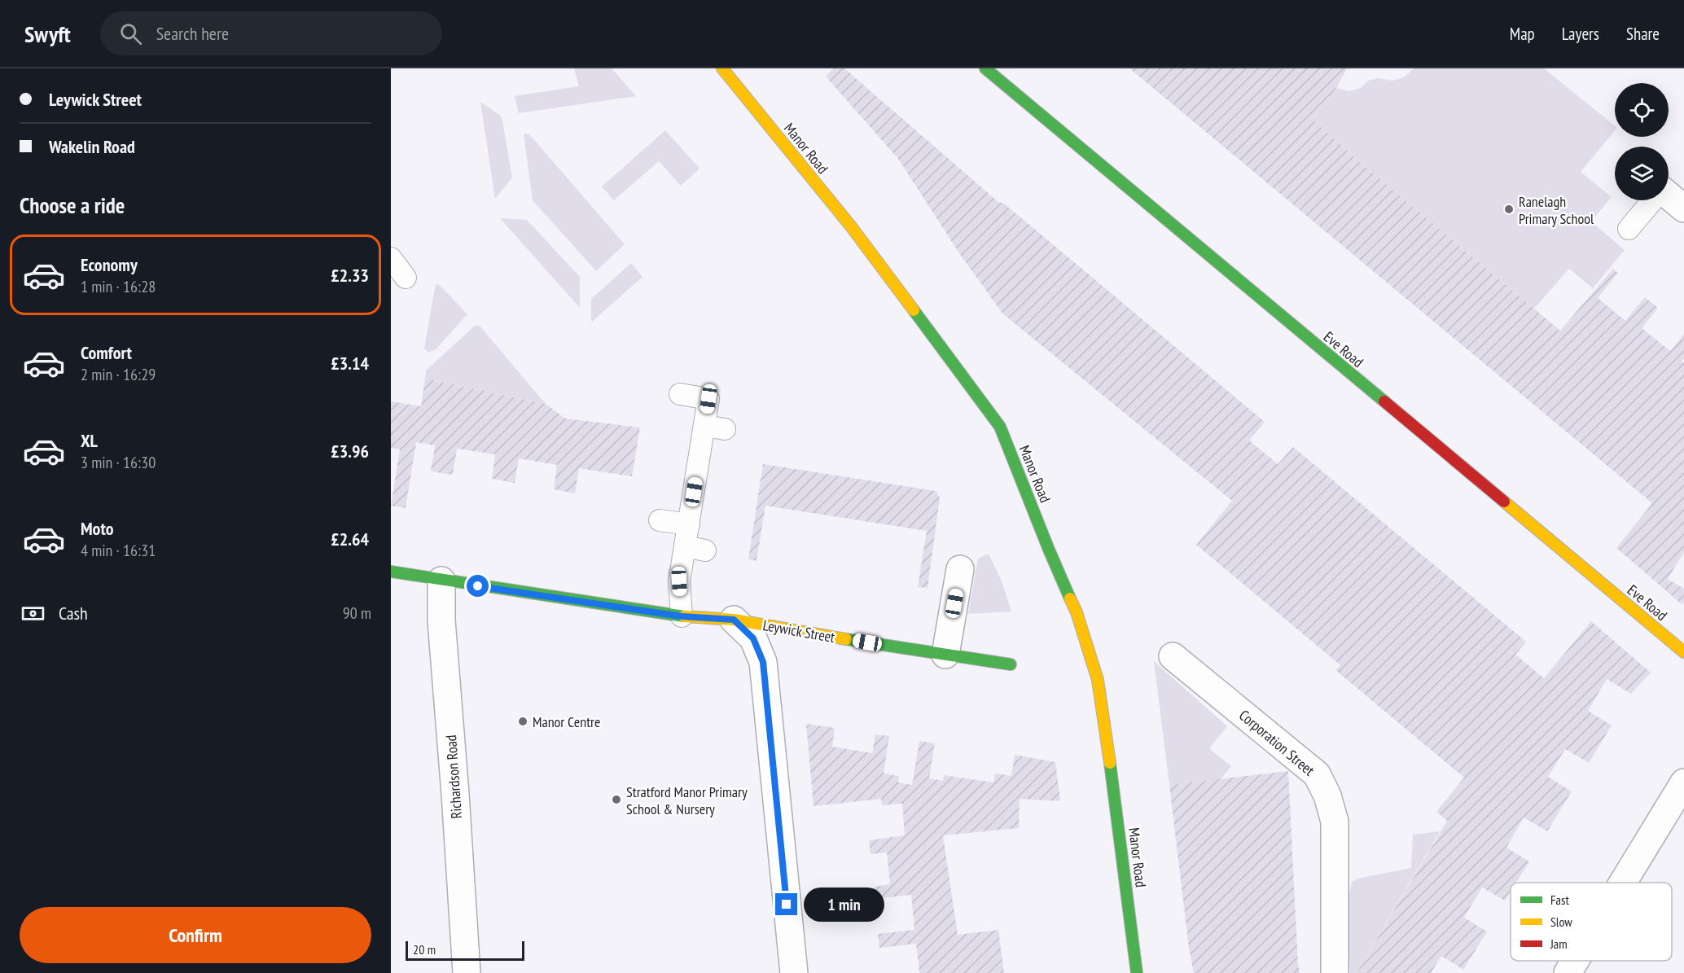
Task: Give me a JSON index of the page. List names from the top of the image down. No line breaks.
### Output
{"streets":{"street":["Manor Road","Eve Road","Leywick Street","Corporation Street","Richardson Road"]},"crossings":[["Leywick Street","Richardson Road"]],"places":["Ranelagh Primary School","Manor Centre","Stratford Manor Primary School & Nursery"],"legend":["Fast","Slow","Jam"],"scale_bar":"20 m","page":{"header":"Swyft","search":"Search here","nav":["Map","Layers","Share"],"banner":["Leywick Street","Wakelin Road"],"heading":"Choose a ride","list":[{"name":"Economy","note":"1 min · 16:28","value":"£2.33"},{"name":"Comfort","note":"2 min · 16:29","value":"£3.14"},{"name":"XL","note":"3 min · 16:30","value":"£3.96"},{"name":"Moto","note":"4 min · 16:31","value":"£2.64"}],"pay":["Cash","90 m"],"bubble":"1 min","buttons":"Confirm","scale":"20 m"}}
